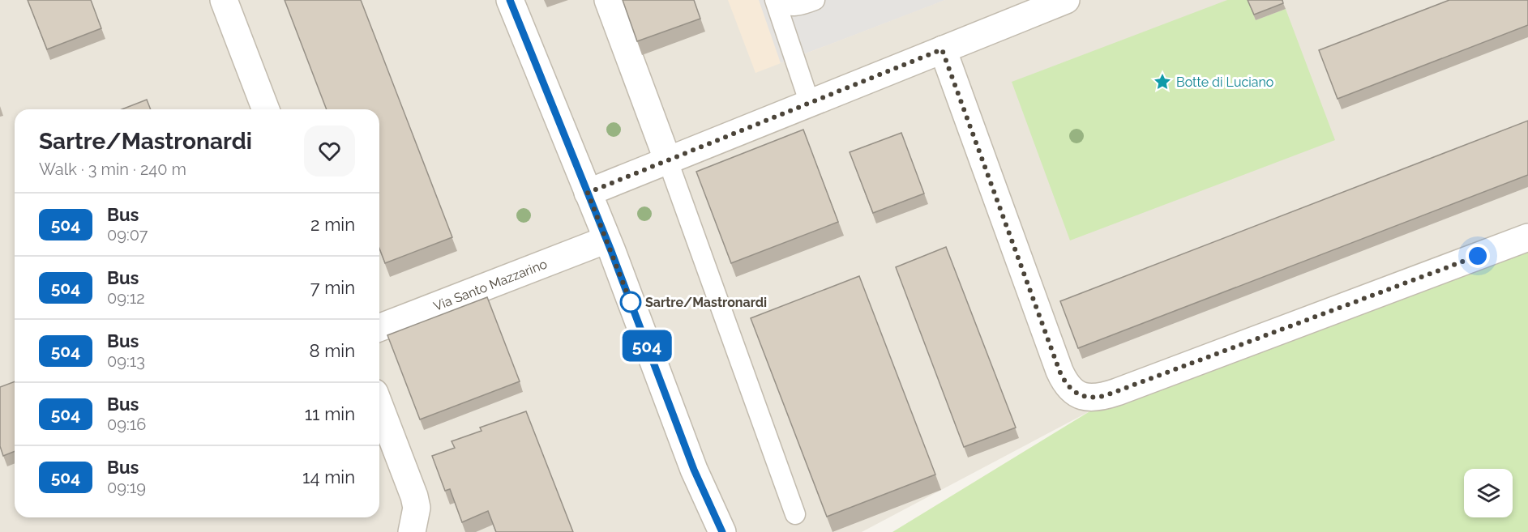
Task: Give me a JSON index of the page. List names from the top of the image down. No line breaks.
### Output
{"streets":{"street":["Via Santo Mazzarino"]},"places":{"place":["Botte di Luciano"],"other":["Sartre/Mastronardi"]},"lines":["bus line 504"],"page":{"on_map":"504","heading":["Sartre/Mastronardi","Walk · 3 min · 240 m"],"list":[{"mark":"504","name":"Bus","note":"09:07","value":"2 min"},{"mark":"504","name":"Bus","note":"09:12","value":"7 min"},{"mark":"504","name":"Bus","note":"09:13","value":"8 min"},{"mark":"504","name":"Bus","note":"09:16","value":"11 min"},{"mark":"504","name":"Bus","note":"09:19","value":"14 min"}]}}
